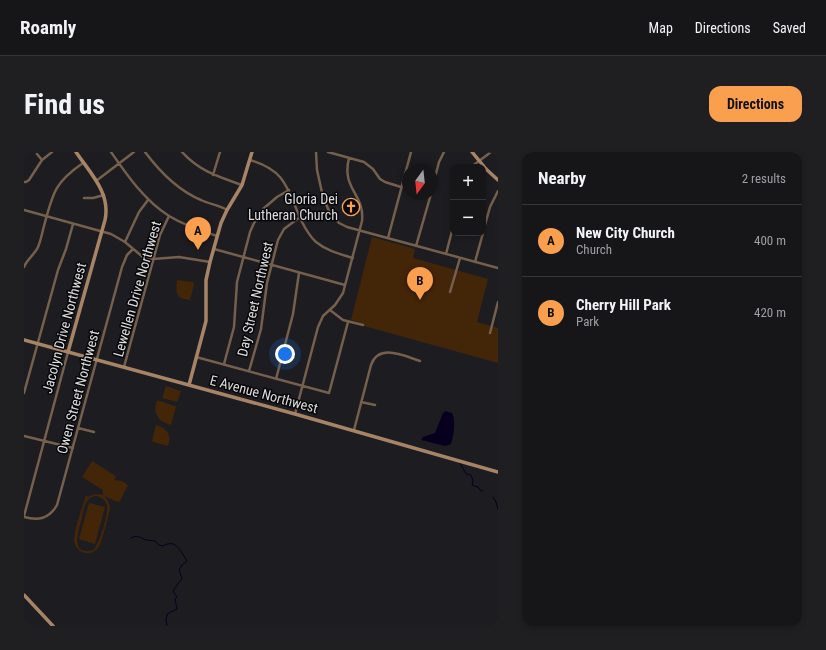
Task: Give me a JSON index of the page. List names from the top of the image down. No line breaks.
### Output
{"streets":{"street":["Lewellen Drive Northwest","Day Street Northwest","Jacolyn Drive Northwest","Owen Street Northwest","E Avenue Northwest"]},"crossings":[["Lewellen Drive Northwest","E Avenue Northwest"],["Jacolyn Drive Northwest","Owen Street Northwest"],["Jacolyn Drive Northwest","E Avenue Northwest"],["Owen Street Northwest","E Avenue Northwest"]],"places":{"church":["Gloria Dei Lutheran Church"]},"north":"bottom","page":{"header":"Roamly","nav":["Map","Directions","Saved"],"buttons":"Directions","title":"Find us","heading":["Nearby","2 results"],"map_buttons":["+","−"],"list":[{"mark":"A","name":"New City Church","note":"Church","value":"400 m"},{"mark":"B","name":"Cherry Hill Park","note":"Park","value":"420 m"}],"pins":["A","B"]}}
